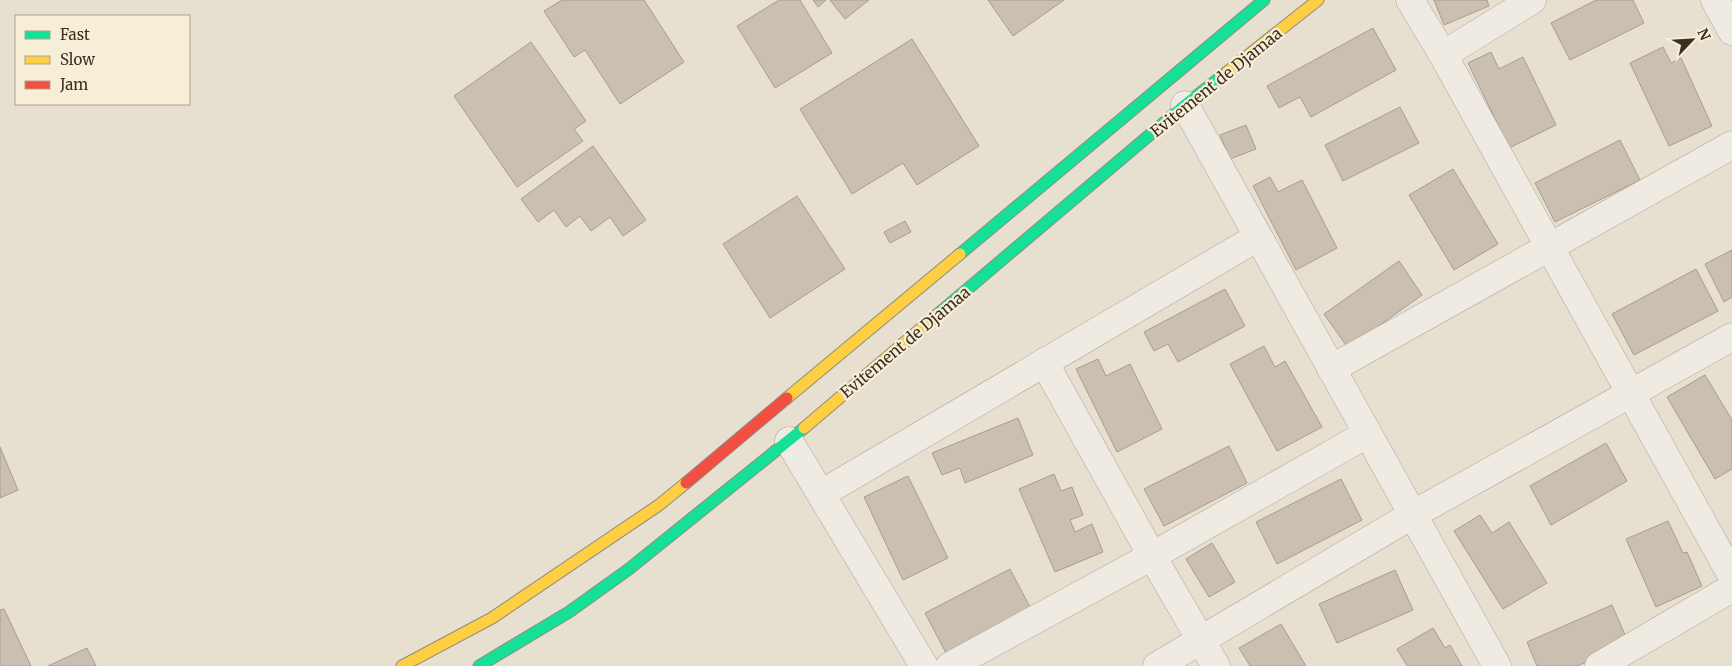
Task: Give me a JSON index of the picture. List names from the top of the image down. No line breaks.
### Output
{"streets":{"main road":["Evitement de Djamaa"]},"legend":["Fast","Slow","Jam"],"north":"top right"}
